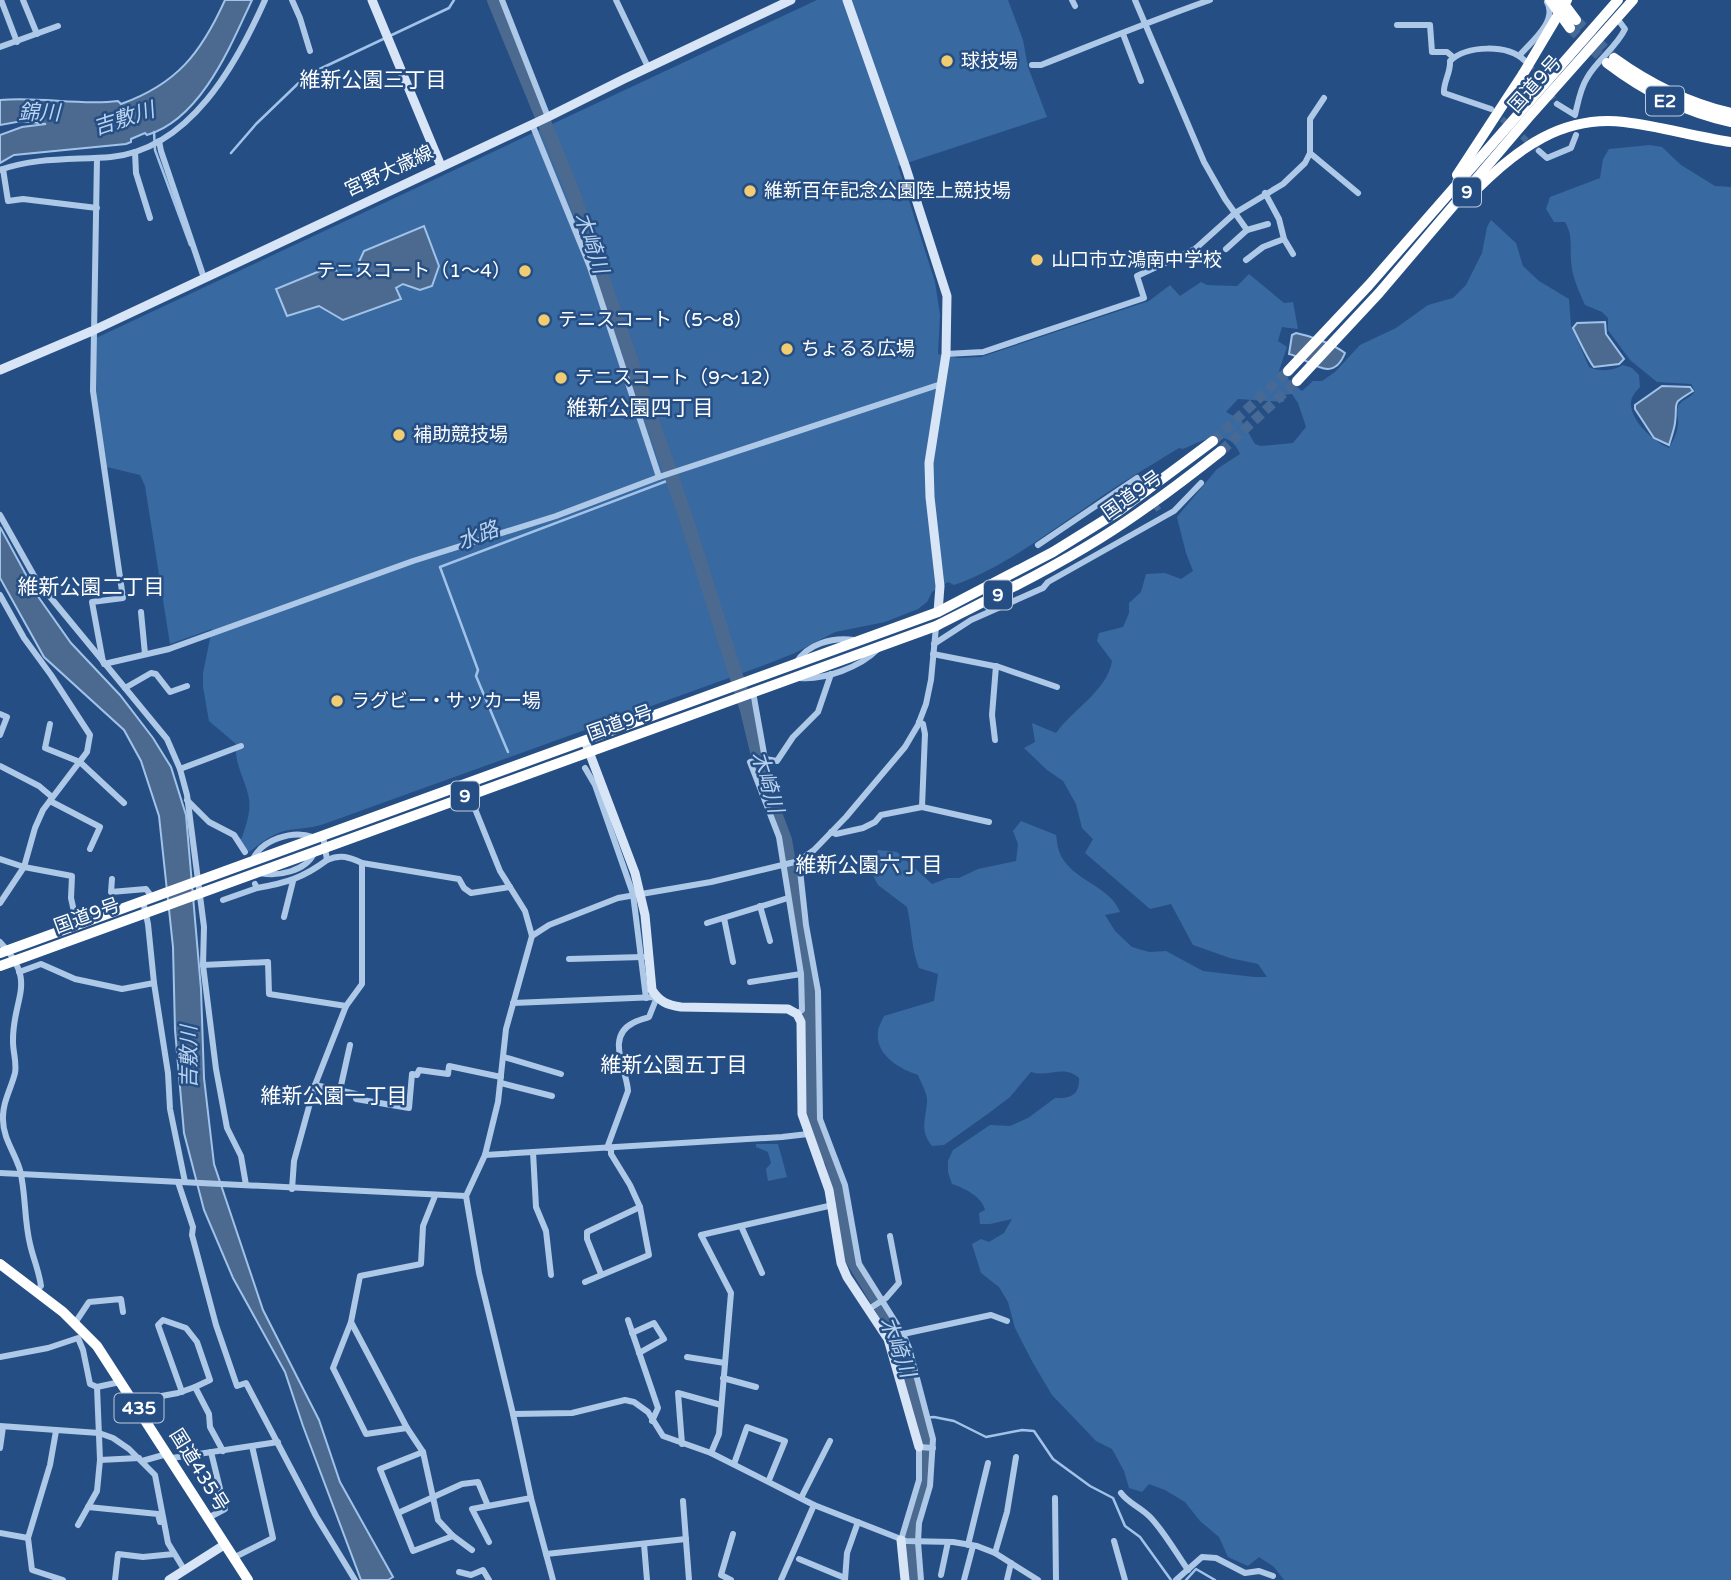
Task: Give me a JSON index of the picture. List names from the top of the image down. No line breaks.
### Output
{"streets":{"highway":["国道9号","E2","9","435","国道435号"],"street":["宮野大歳線"]},"districts":["維新公園三丁目","維新公園四丁目","維新公園二丁目","維新公園六丁目","維新公園五丁目","維新公園一丁目"],"water":["錦川","吉敷川","木崎川","水路"],"places":["球技場","維新百年記念公園陸上競技場","山口市立鴻南中学校","テニスコート（1～4）","テニスコート（5～8）","ちょるる広場","テニスコート（9～12）","補助競技場","ラグビー・サッカー場"]}
